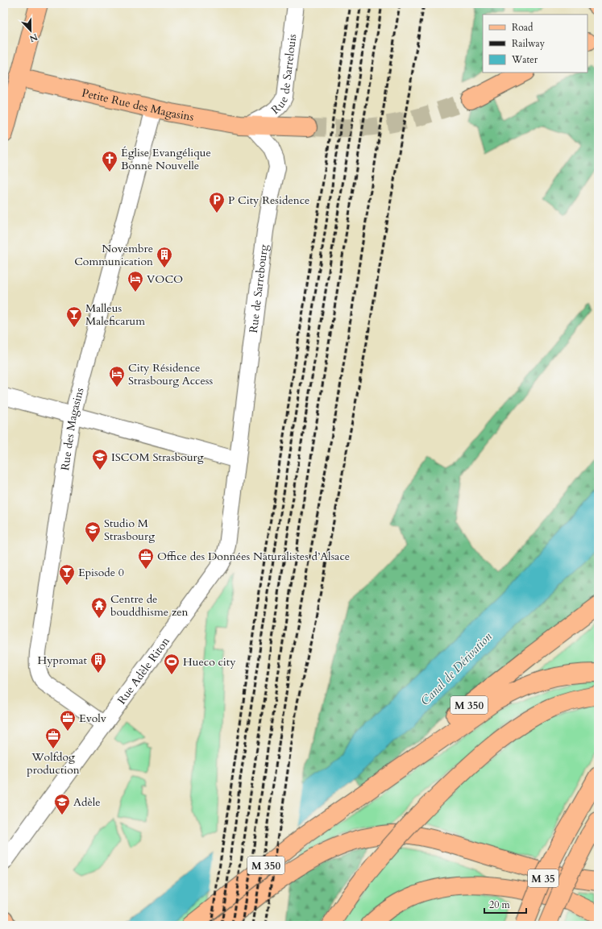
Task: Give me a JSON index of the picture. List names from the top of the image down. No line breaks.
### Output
{"streets":{"main road":["Petite Rue des Magasins","M 350","M 35"],"street":["Rue de Sarrelouis","Rue de Sarrebourg","Rue des Magasins","Rue Adèle Riton"]},"crossings":[["Rue de Sarrelouis","Petite Rue des Magasins"],["Rue de Sarrelouis","Rue de Sarrebourg"],["Petite Rue des Magasins","Rue de Sarrebourg"],["Petite Rue des Magasins","Rue des Magasins"],["Rue de Sarrebourg","Rue Adèle Riton"],["Rue des Magasins","Rue Adèle Riton"]],"water":["Canal de Dérivation"],"places":{"church":["Église Evangélique Bonne Nouvelle"],"parking":["P City Residence"],"building":["Novembre Communication","Hypromat"],"hotel":["VOCO","City Résidence Strasbourg Access"],"bar":["Malleus Maleficarum","Episode 0"],"school or university":["ISCOM Strasbourg","Studio M Strasbourg","Adèle"],"office":["Office des Données Naturalistes d’Alsace","Evolv","Wolfdog production"],"temple":["Centre de bouddhisme zen"],"sports":["Hueco city"]},"legend":["Road","Railway","Water"],"scale_bar":"20 m","north":"bottom"}
